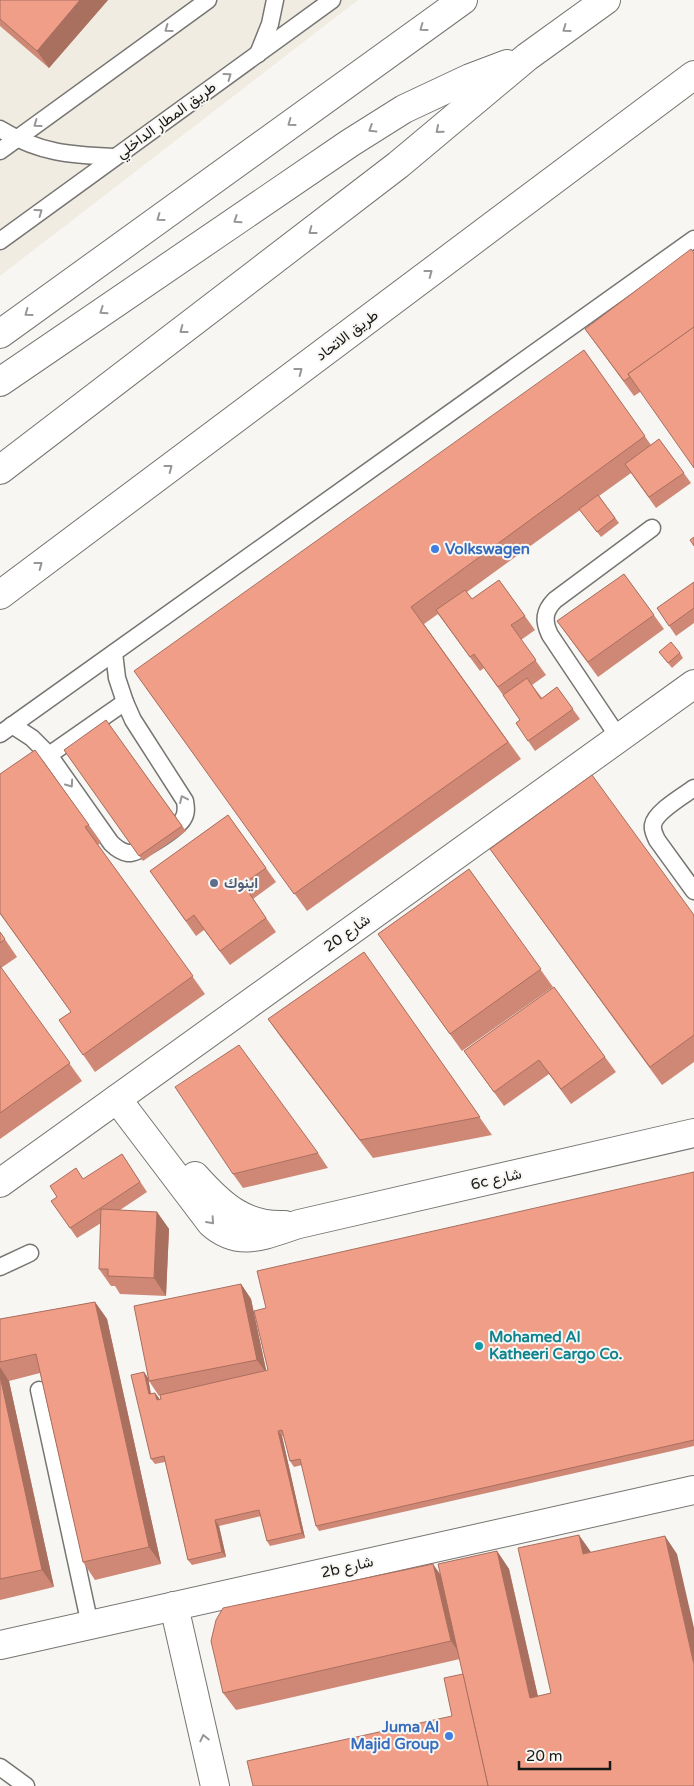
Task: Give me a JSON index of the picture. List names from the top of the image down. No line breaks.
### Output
{"streets":{"main road":["طريق الاتحاد","شارع 20","6c شارع","2b شارع"],"lane":["طريق المطار الداخلي"]},"crossings":[["شارع 20","6c شارع"]],"places":["Volkswagen","اينوك","Mohamed Al Katheeri Cargo Co.","Juma Al Majid Group"],"scale_bar":"20 m"}
